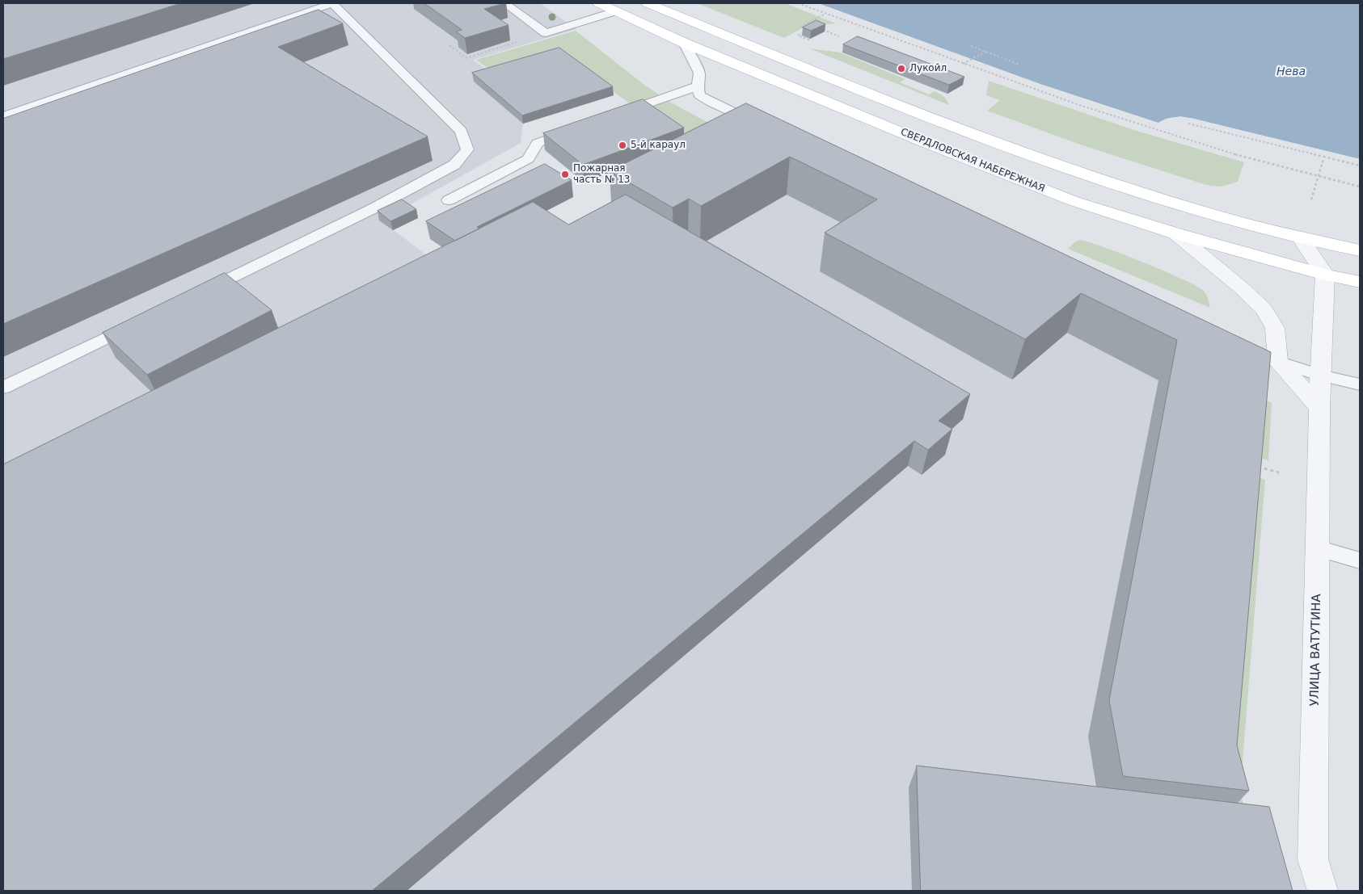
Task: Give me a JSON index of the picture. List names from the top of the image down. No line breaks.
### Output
{"streets":{"main road":["СВЕРДЛОВСКАЯ НАБЕРЕЖНАЯ"],"street":["УЛИЦА ВАТУТИНА"]},"crossings":[["СВЕРДЛОВСКАЯ НАБЕРЕЖНАЯ","УЛИЦА ВАТУТИНА"]],"water":["Нева"],"places":["Лукойл","5-й караул","Пожарная часть № 13"]}
